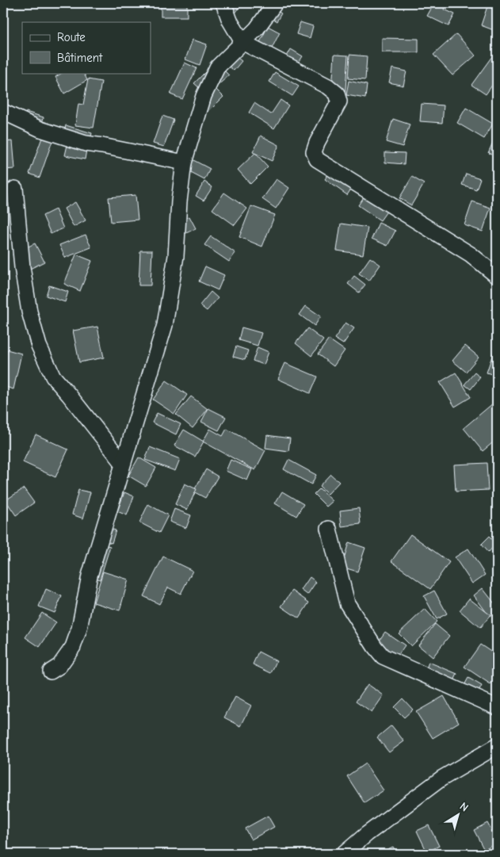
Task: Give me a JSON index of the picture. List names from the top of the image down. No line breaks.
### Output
{"legend":["Route","Bâtiment"],"north":"top right"}
